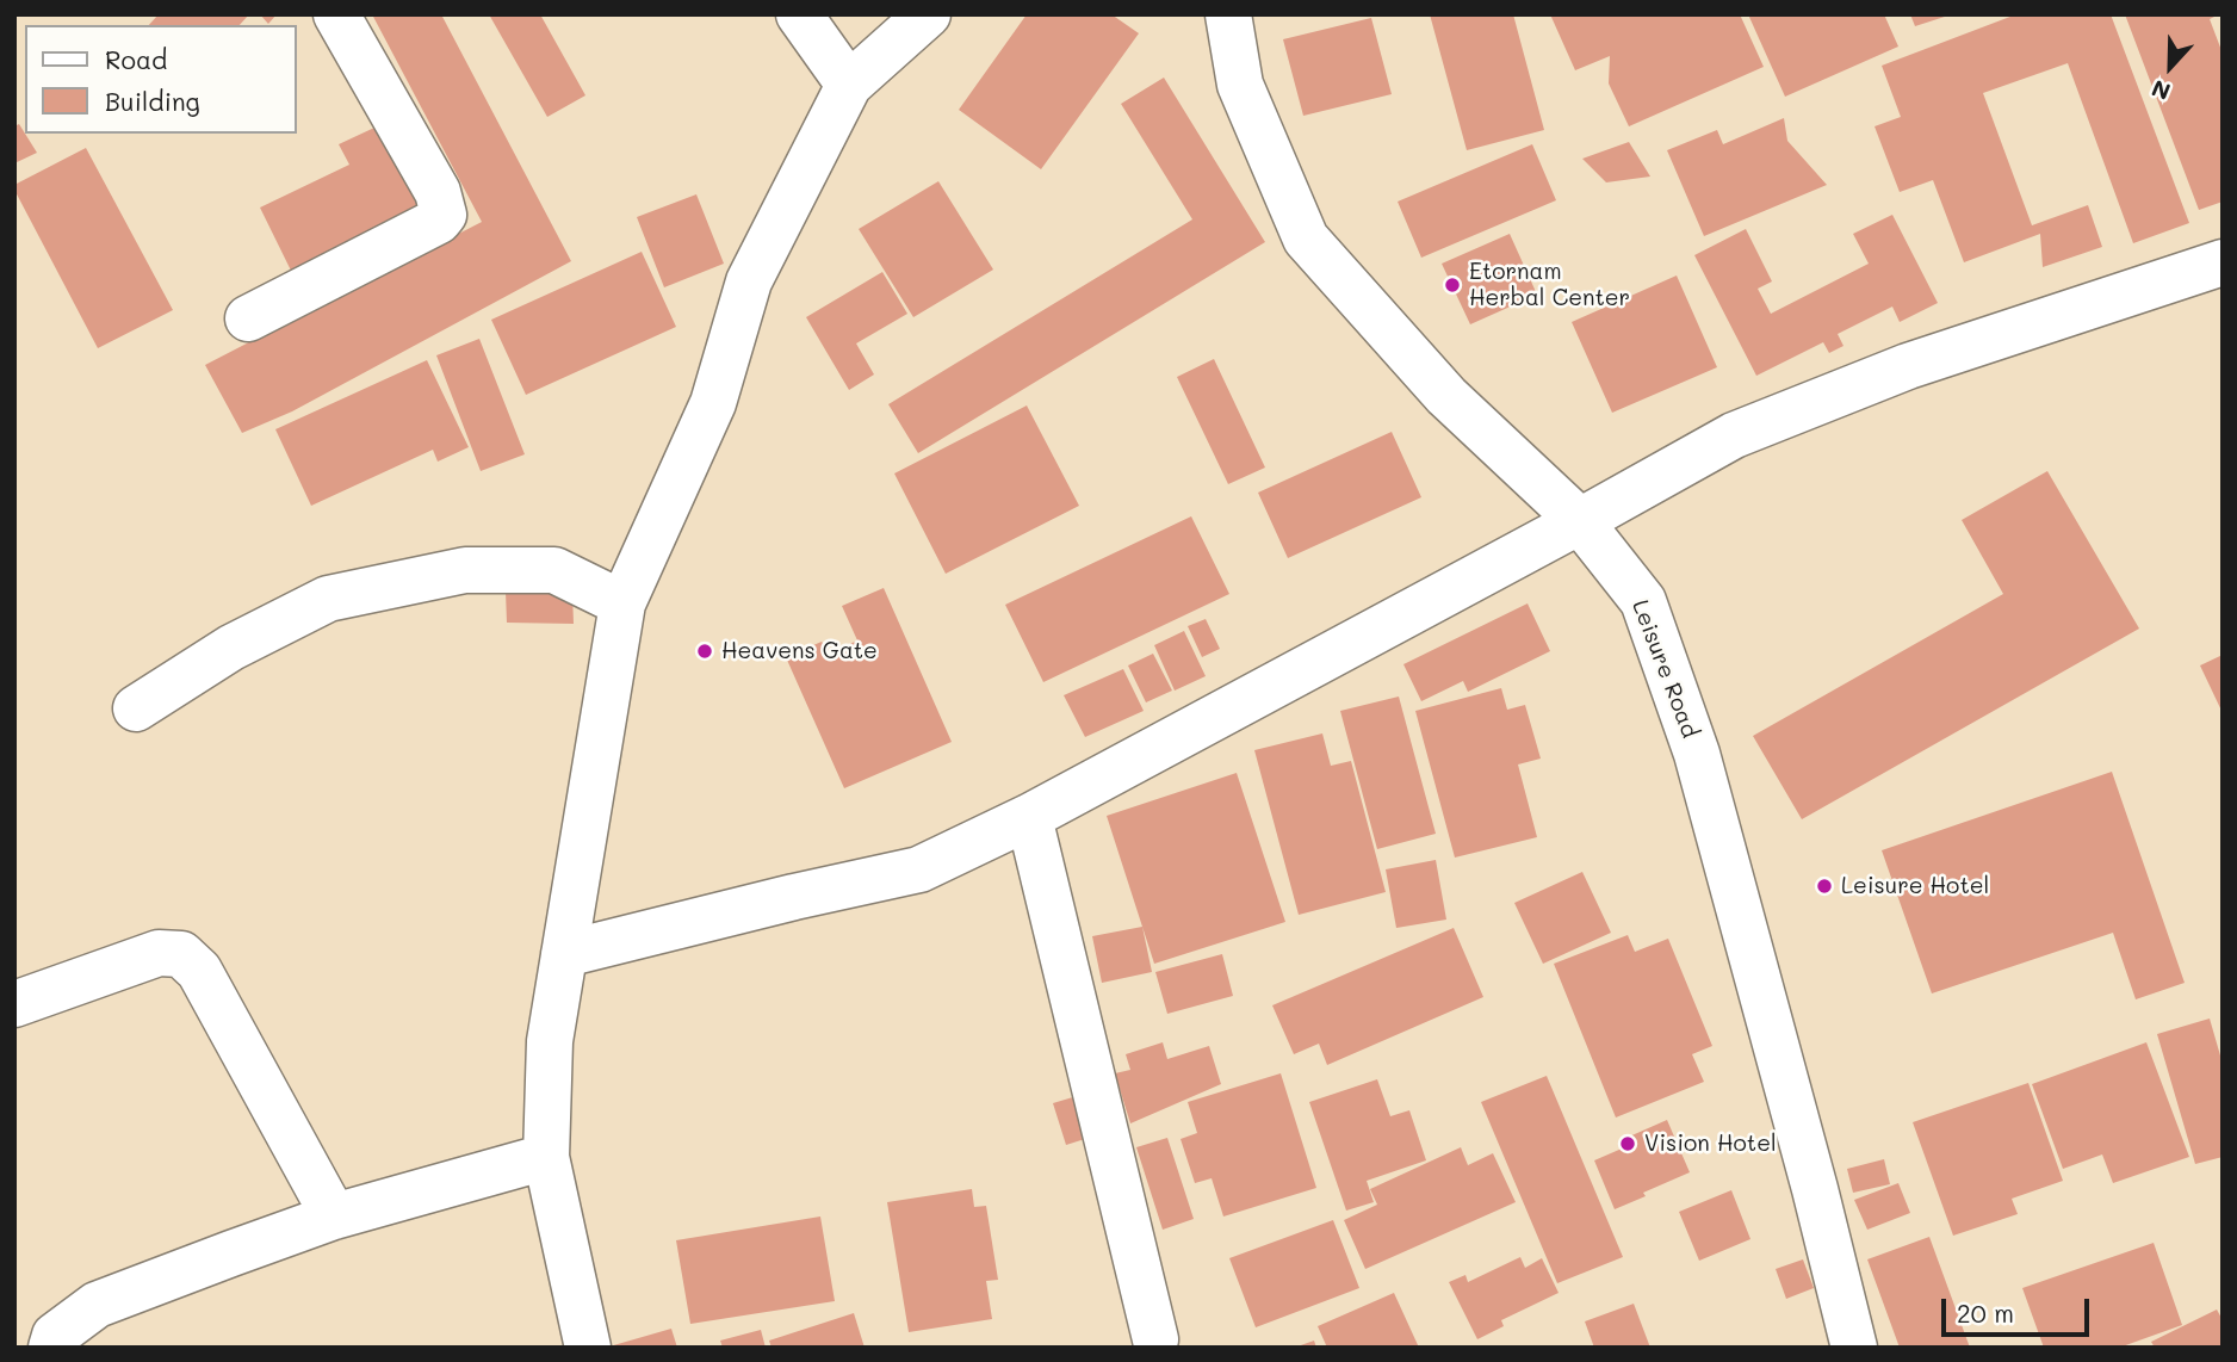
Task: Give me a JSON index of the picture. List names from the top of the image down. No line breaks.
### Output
{"streets":{"street":["Leisure Road"]},"places":["Etornam Herbal Center","Heavens Gate","Leisure Hotel","Vision Hotel"],"legend":["Road","Building"],"scale_bar":"20 m","north":"bottom"}
